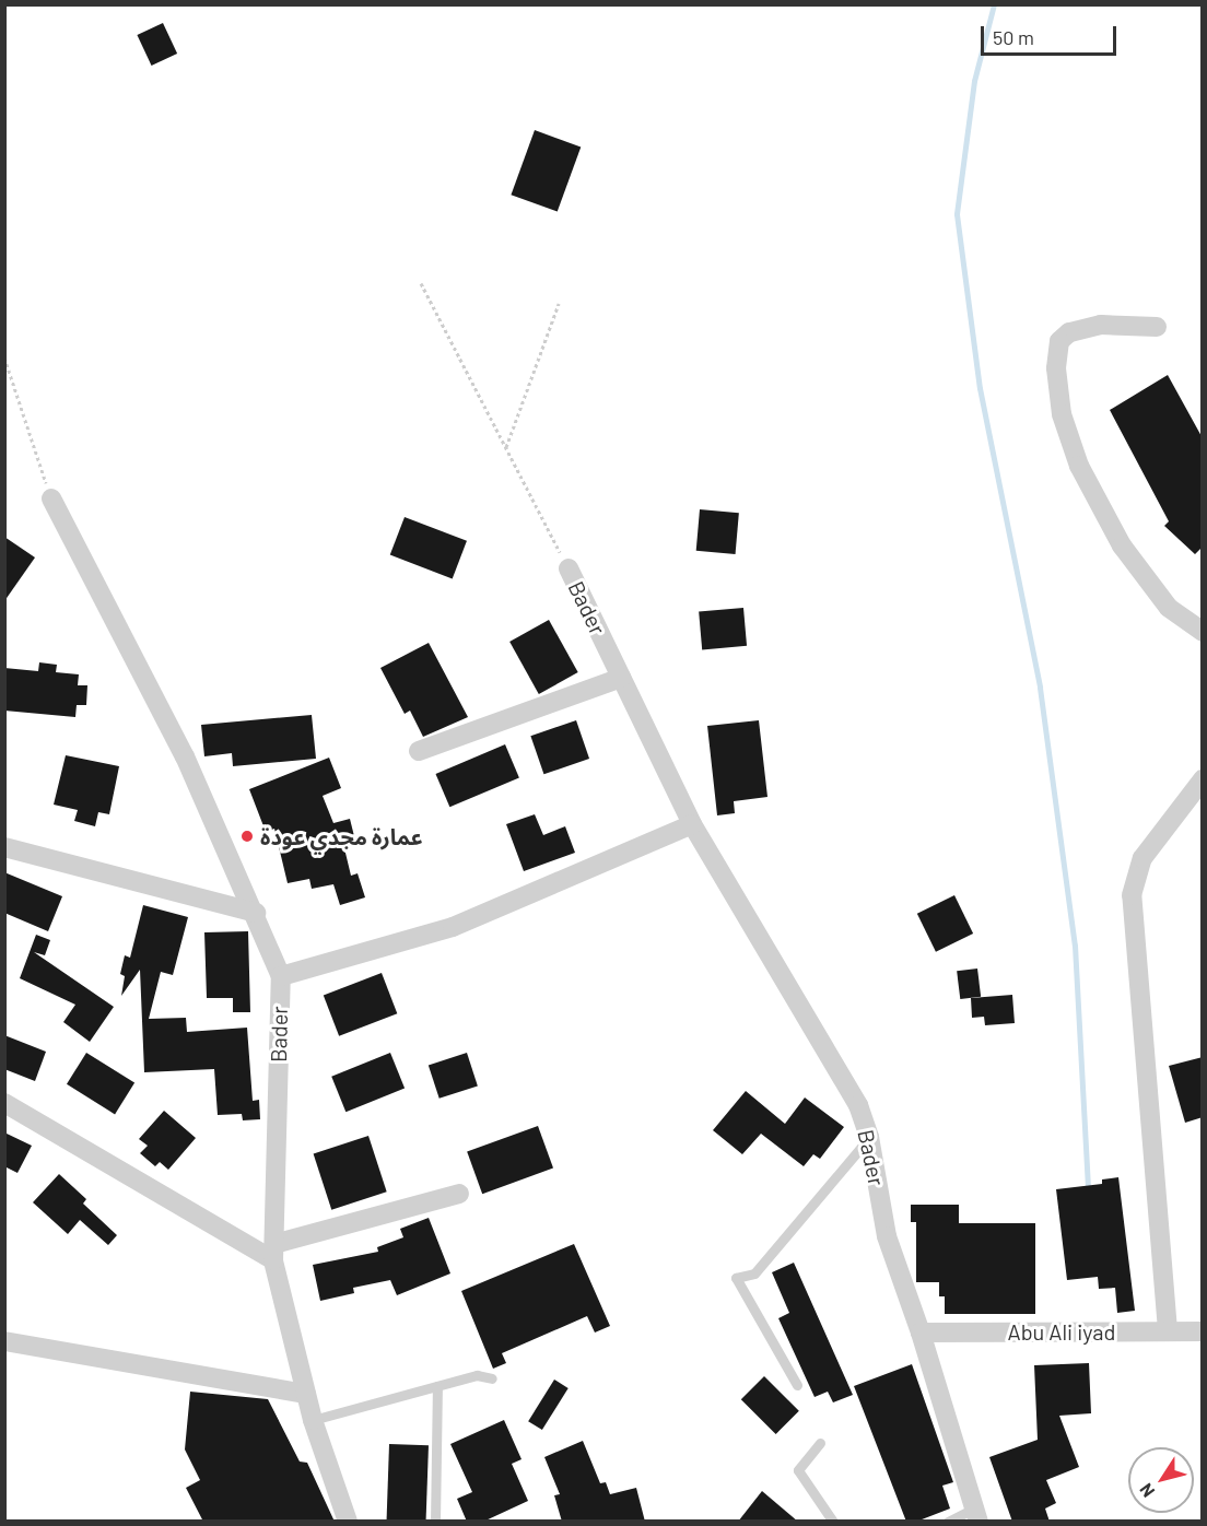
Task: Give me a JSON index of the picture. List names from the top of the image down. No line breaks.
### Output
{"streets":{"street":["Bader","Abu Ali iyad"]},"crossings":[["Bader","Abu Ali iyad"]],"places":["عمارة مجدي عودة"],"scale_bar":"50 m","north":"bottom left"}
